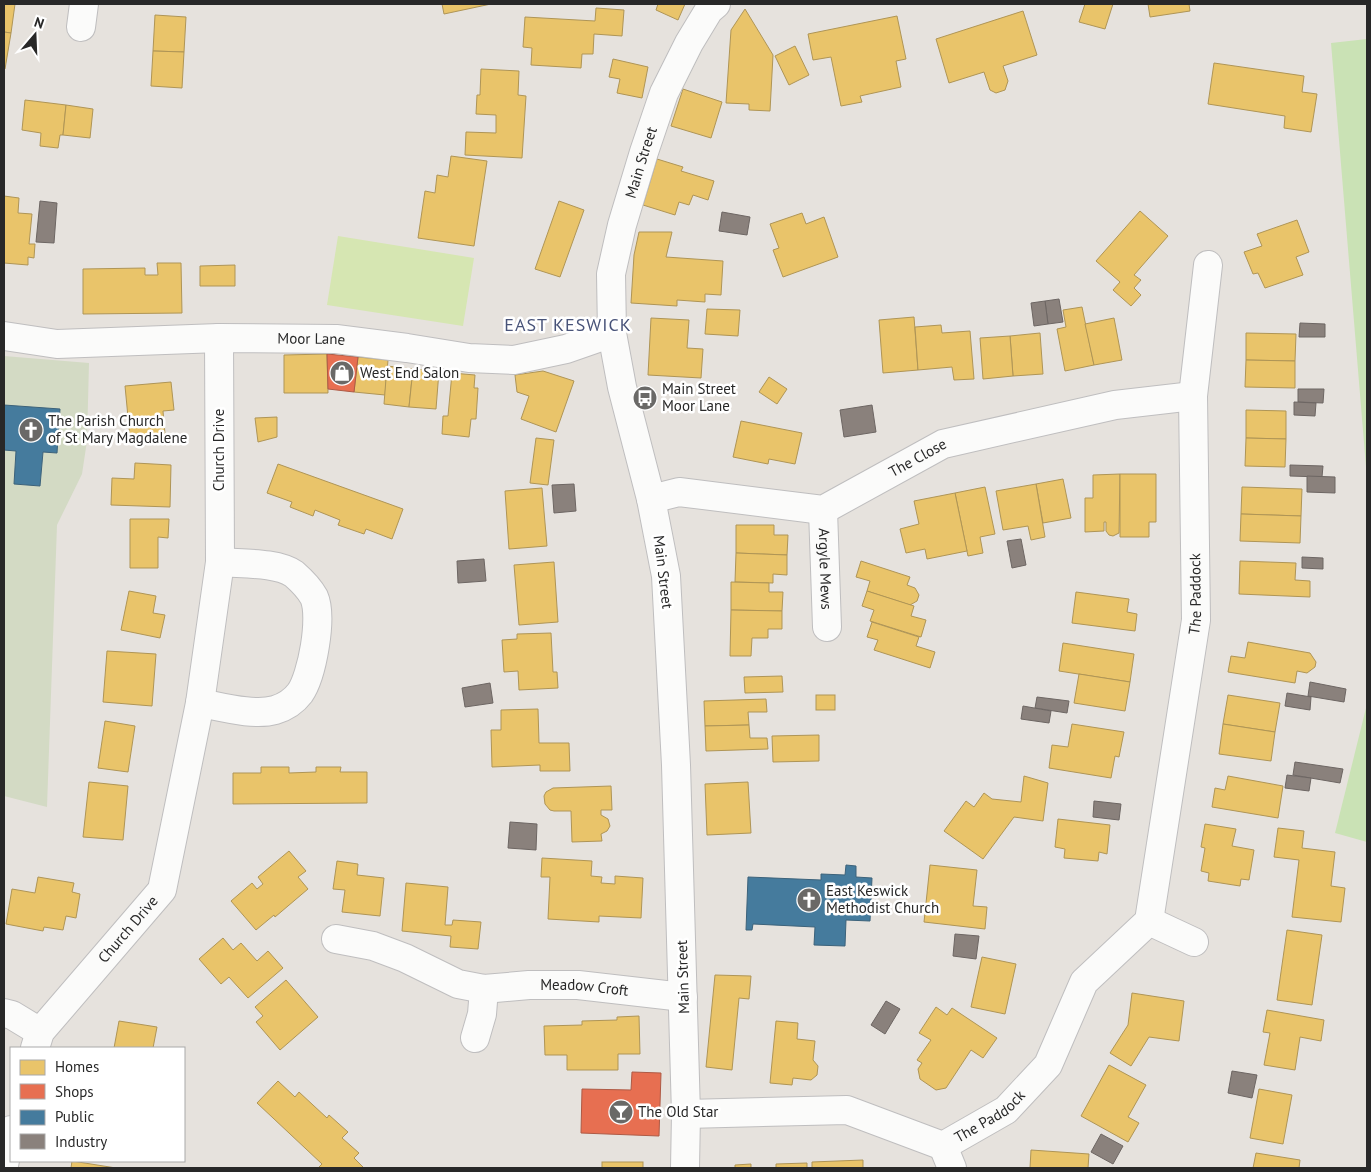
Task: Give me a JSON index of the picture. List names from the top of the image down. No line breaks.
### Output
{"streets":{"street":["Main Street","Moor Lane","Church Drive","The Close","Argyle Mews","The Paddock","Meadow Croft"]},"crossings":[["Main Street","Moor Lane"],["Main Street","The Paddock"],["Main Street","Meadow Croft"],["Moor Lane","Church Drive"],["The Close","Argyle Mews"],["The Close","The Paddock"]],"districts":["EAST KESWICK"],"places":{"shop":["West End Salon"],"bus stop":["Main Street Moor Lane"],"church":["The Parish Church of St Mary Magdalene","East Keswick Methodist Church"],"bar":["The Old Star"]},"legend":["Homes","Shops","Public","Industry"],"north":"top"}
